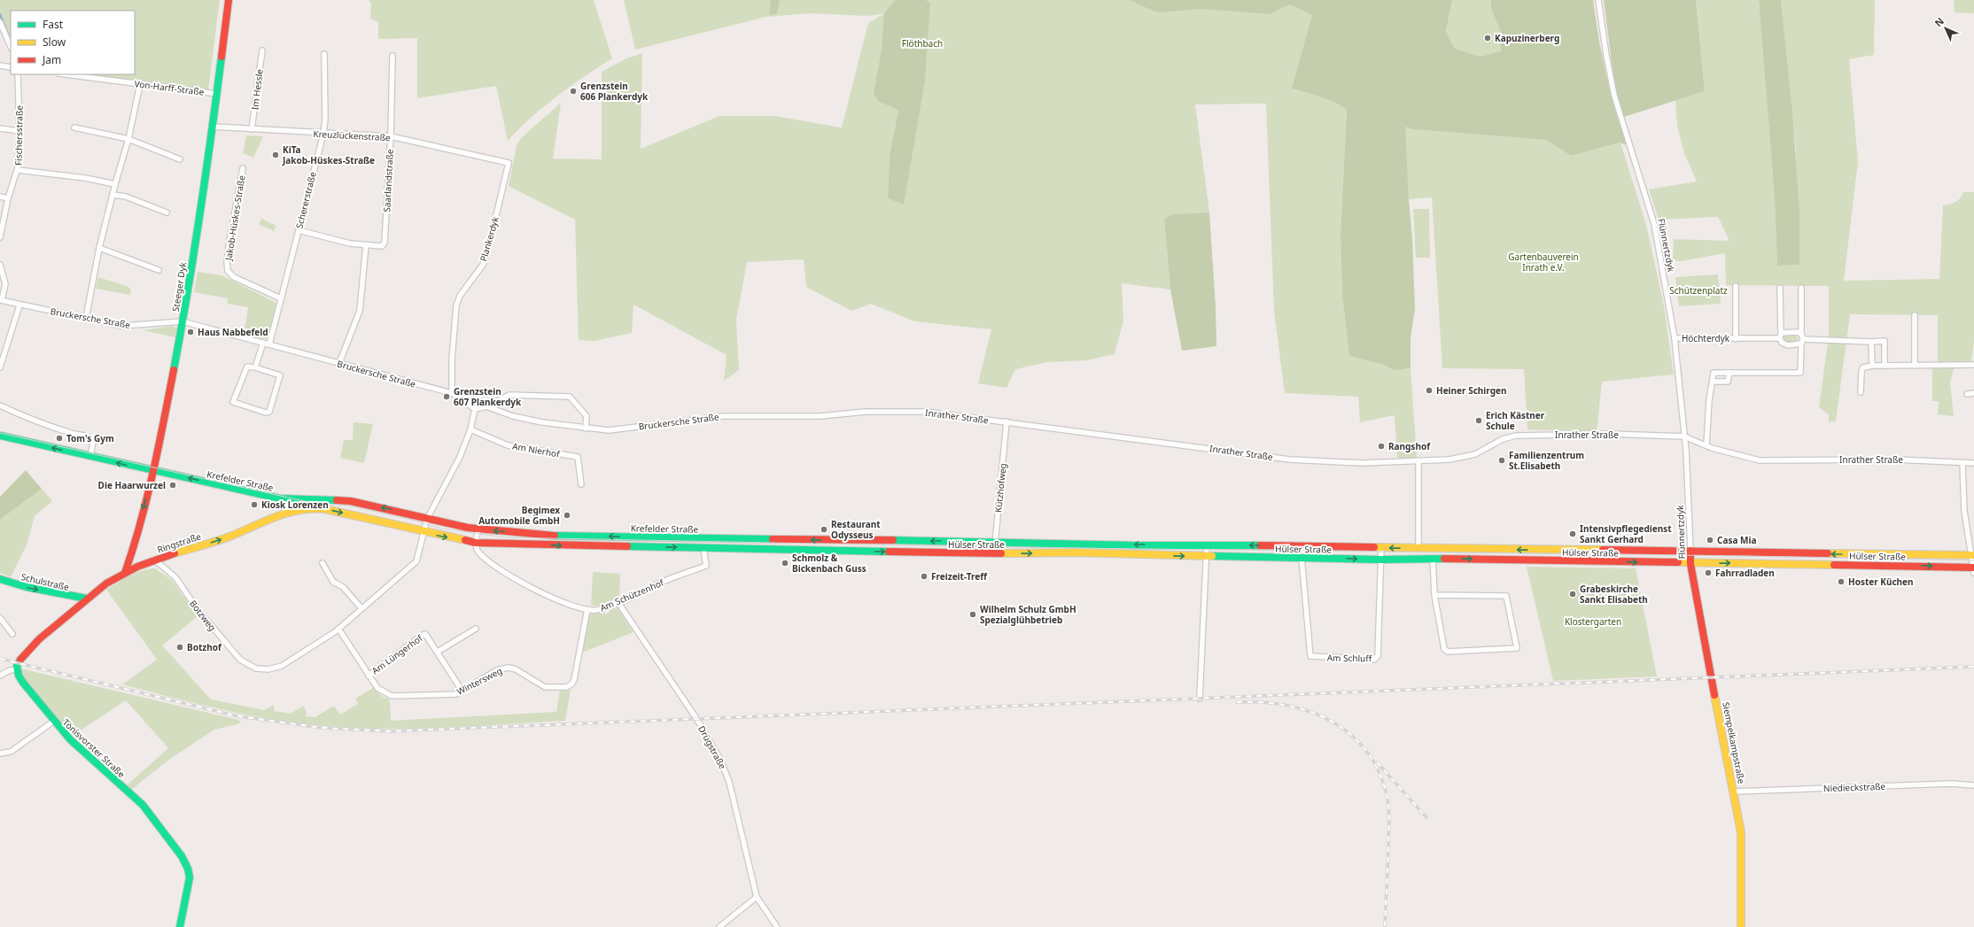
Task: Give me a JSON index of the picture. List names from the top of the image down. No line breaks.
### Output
{"streets":{"street":["Von-Harff-Straße","Im Hessle","Fischersstraße","Kreuzlückenstraße","Saarlandstraße","Schererstraße","Jakob-Hüskes-Straße","Plankerdyk","Flünnertzdyk","Steeger Dyk","Bruckersche Straße","Höchterdyk","Inrather Straße","Am Nierhof","Krefelder Straße","Kützhofweg","Ringstraße","Hülser Straße","Schulstraße","Am Schützenhof","Botzweg","Am Lüngerhof","Am Schluff","Wintersweg","Siempelkampstraße","Drügstraße","Tönisvorster Straße","Niedieckstraße"]},"crossings":[["Von-Harff-Straße","Steeger Dyk"],["Im Hessle","Kreuzlückenstraße"],["Kreuzlückenstraße","Saarlandstraße"],["Kreuzlückenstraße","Schererstraße"],["Kreuzlückenstraße","Plankerdyk"],["Kreuzlückenstraße","Steeger Dyk"],["Saarlandstraße","Schererstraße"],["Schererstraße","Jakob-Hüskes-Straße"],["Schererstraße","Bruckersche Straße"],["Plankerdyk","Bruckersche Straße"],["Flünnertzdyk","Höchterdyk"],["Flünnertzdyk","Inrather Straße"],["Flünnertzdyk","Hülser Straße"],["Flünnertzdyk","Siempelkampstraße"],["Steeger Dyk","Bruckersche Straße"],["Steeger Dyk","Krefelder Straße"],["Steeger Dyk","Ringstraße"],["Bruckersche Straße","Inrather Straße"],["Inrather Straße","Kützhofweg"],["Krefelder Straße","Hülser Straße"],["Krefelder Straße","Botzweg"],["Kützhofweg","Hülser Straße"],["Ringstraße","Schulstraße"],["Ringstraße","Botzweg"],["Hülser Straße","Am Schützenhof"],["Hülser Straße","Am Schluff"],["Hülser Straße","Siempelkampstraße"],["Am Schützenhof","Wintersweg"],["Am Schützenhof","Drügstraße"],["Botzweg","Wintersweg"],["Am Lüngerhof","Wintersweg"],["Siempelkampstraße","Niedieckstraße"]],"one_way":["Krefelder Straße","Ringstraße","Schulstraße"],"parks":["Flöthbach","Gartenbauverein Inrath e.V.","Schützenplatz","Klostergarten"],"places":["Kapuzinerberg","Grenzstein 606 Plankerdyk","KiTa Jakob-Hüskes-Straße","Haus Nabbefeld","Heiner Schirgen","Grenzstein 607 Plankerdyk","Erich Kästner Schule","Tom's Gym","Rangshof","Familienzentrum St.Elisabeth","Die Haarwurzel","Kiosk Lorenzen","Begimex Automobile GmbH","Restaurant Odysseus","Intensivpflegedienst Sankt Gerhard","Casa Mia","Schmolz & Bickenbach Guss","Fahrradladen","Freizeit-Treff","Hoster Küchen","Grabeskirche Sankt Elisabeth","Wilhelm Schulz GmbH Spezialglühbetrieb","Botzhof"],"legend":["Fast","Slow","Jam"],"north":"top left"}
